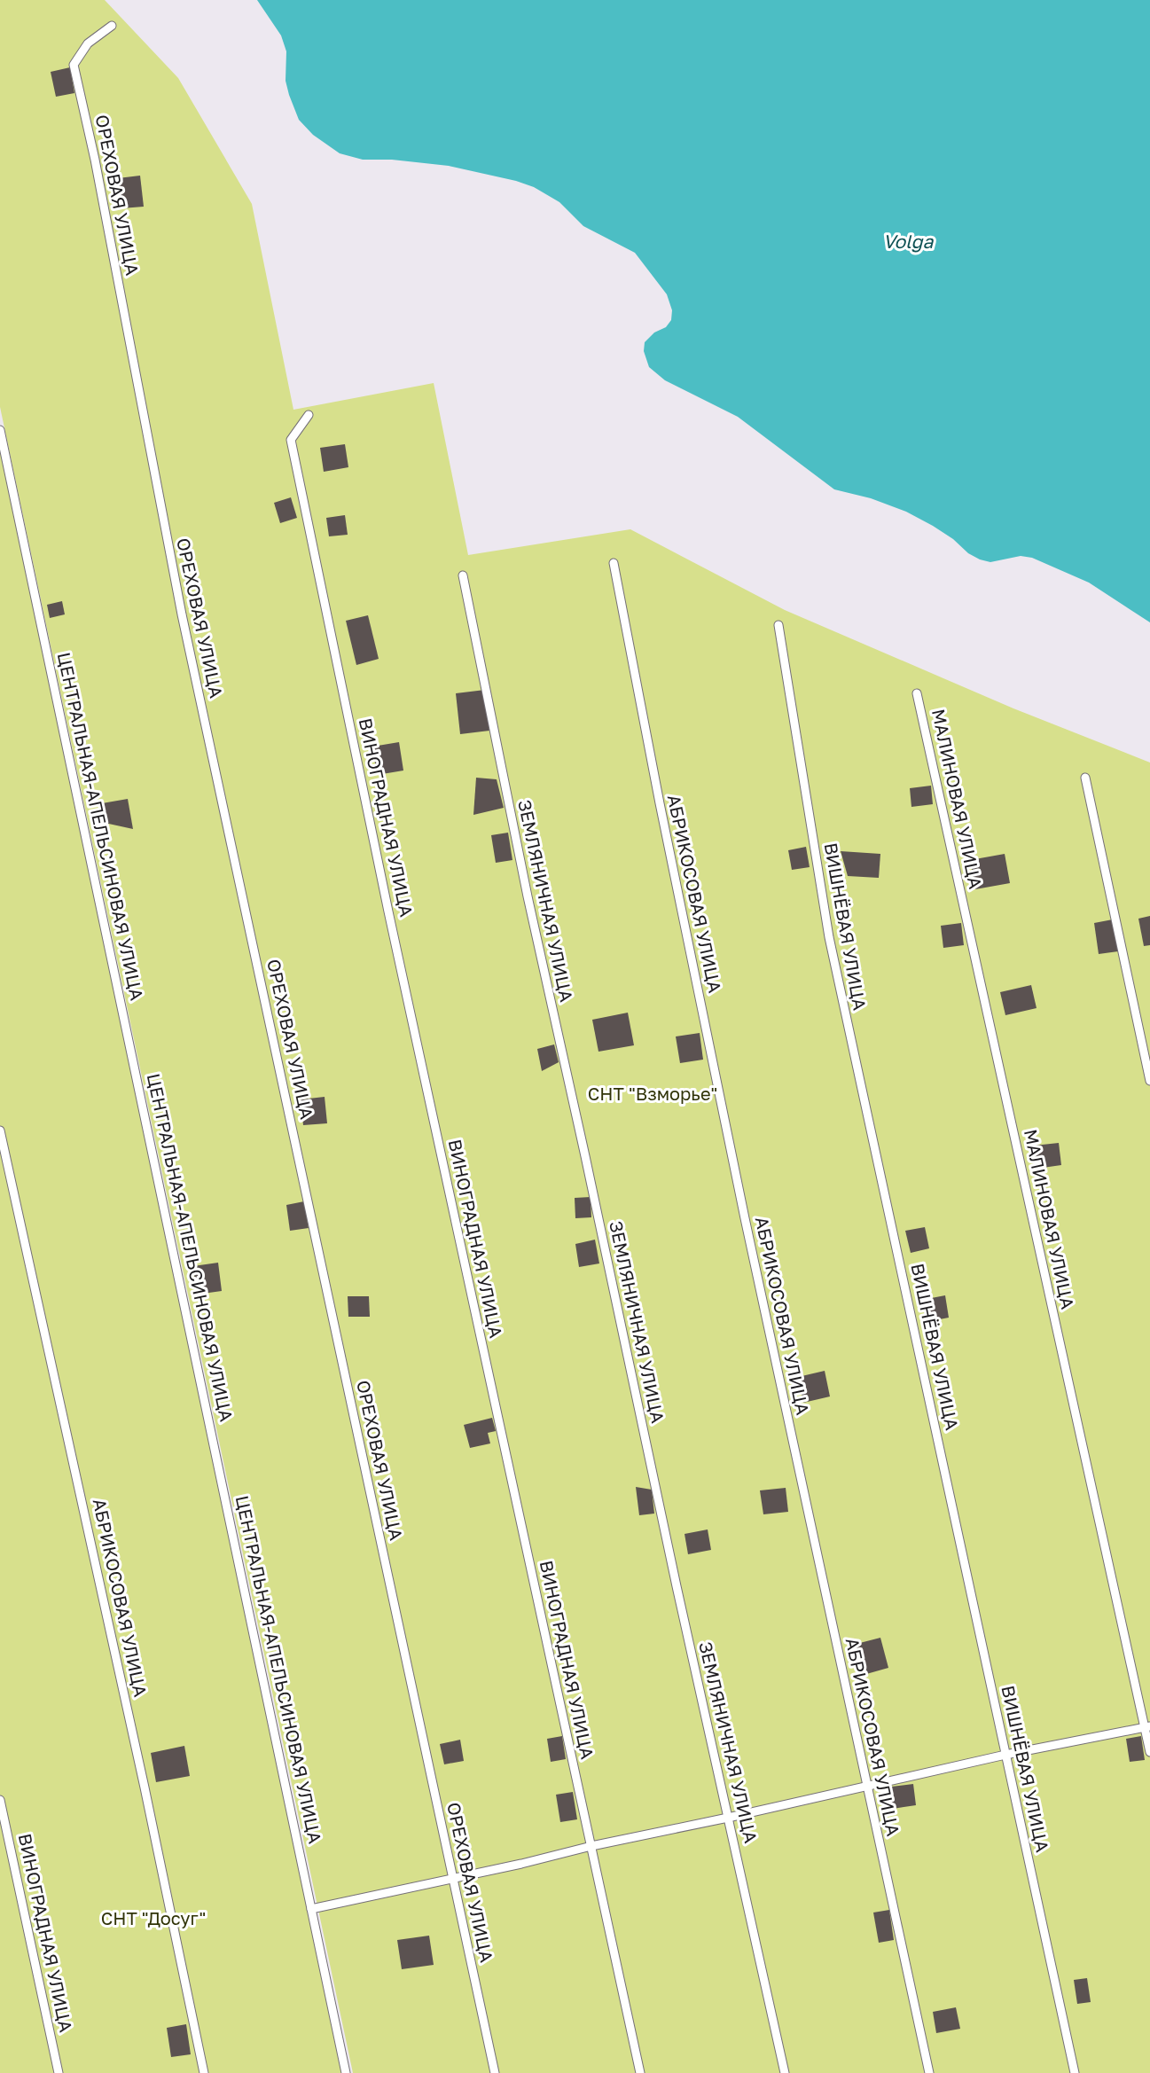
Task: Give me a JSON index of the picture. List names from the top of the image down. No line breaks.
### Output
{"streets":{"lane":["ОРЕХОВАЯ УЛИЦА","МАЛИНОВАЯ УЛИЦА","ВИНОГРАДНАЯ УЛИЦА","ЦЕНТРАЛЬНАЯ-АПЕЛЬСИНОВАЯ УЛИЦА","АБРИКОСОВАЯ УЛИЦА","ЗЕМЛЯНИЧНАЯ УЛИЦА","ВИШНЁВАЯ УЛИЦА"]},"water":["Volga"],"parks":["СНТ \"Взморье\"","СНТ \"Досуг\""]}
